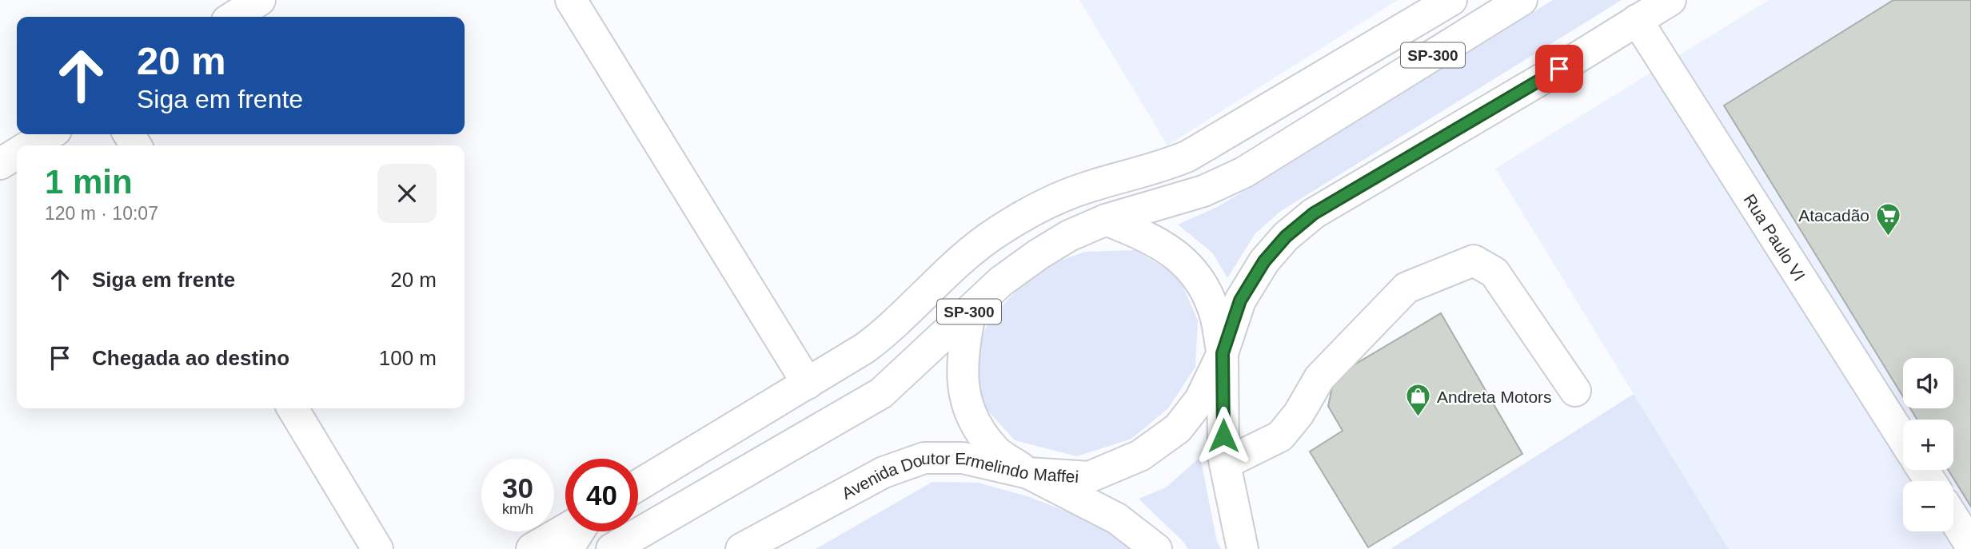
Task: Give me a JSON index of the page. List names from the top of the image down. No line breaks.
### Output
{"streets":{"street":["SP-300","Rua Paulo VI","Avenida Doutor Ermelindo Maffei"]},"crossings":[["Rua Paulo VI","Avenida Doutor Ermelindo Maffei"]],"places":{"supermarket":["Atacadão"],"shop":["Andreta Motors"]},"page":{"turn":["20 m","Siga em frente"],"heading":["1 min","120 m · 10:07"],"list":[{"name":"Siga em frente","value":"20 m"},{"name":"Chegada ao destino","value":"100 m"}],"map_buttons":["+","−"],"speed":"30 km/h","limit":"40"}}
